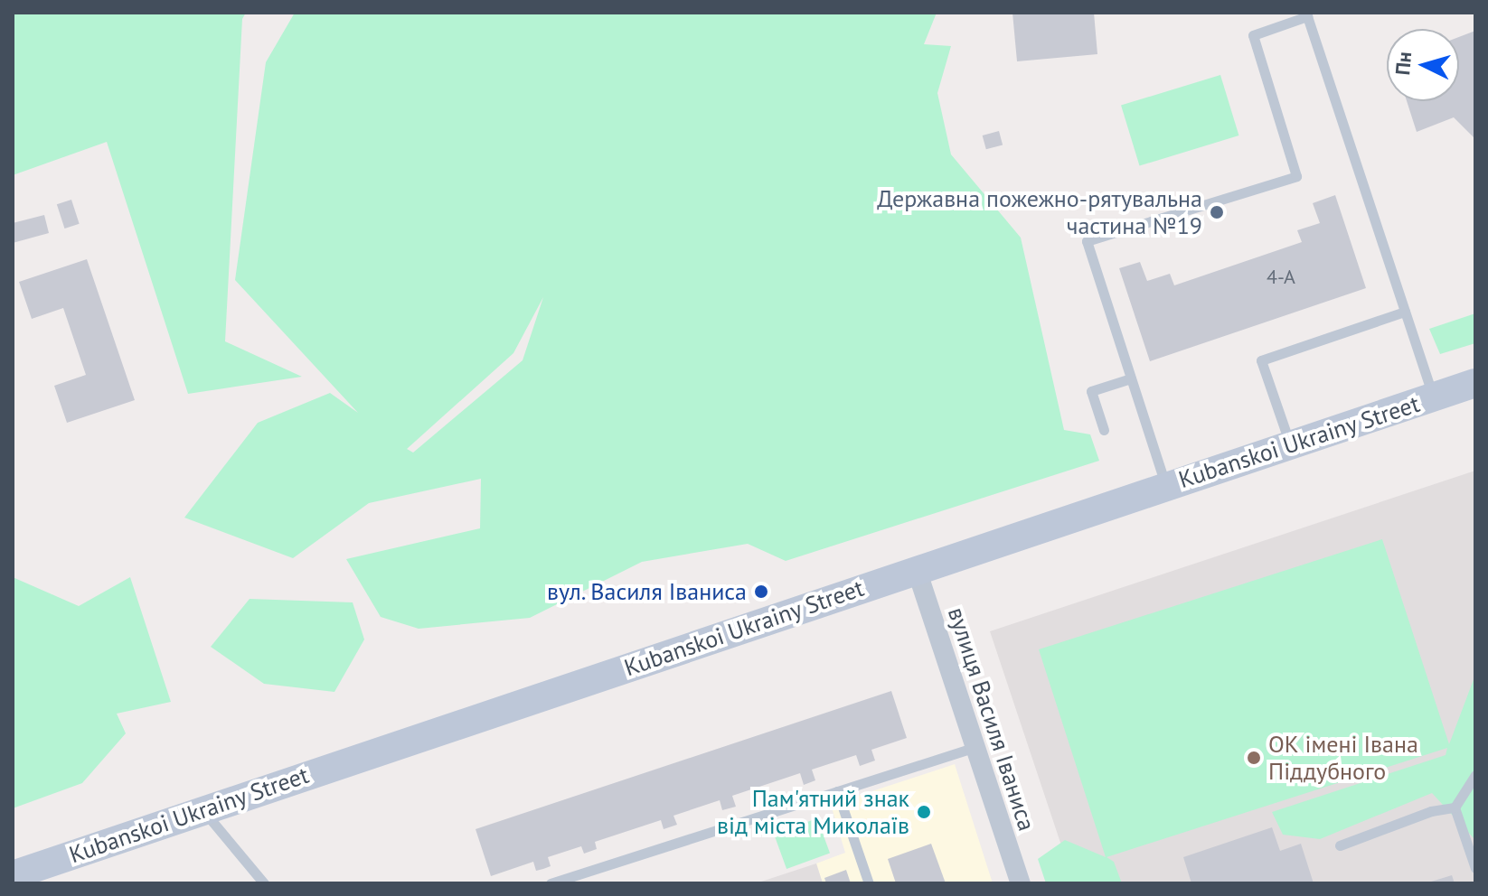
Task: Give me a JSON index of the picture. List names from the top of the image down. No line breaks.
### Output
{"streets":{"street":["Kubanskoi Ukrainy Street","вулиця Василя Іваниса"]},"crossings":[["Kubanskoi Ukrainy Street","вулиця Василя Іваниса"]],"places":["Державна пожежно-рятувальна частина №19","вул. Василя Іваниса","ОК імені Івана Піддубного","Пам'ятний знак від міста Миколаїв"],"house_numbers":["4-А"],"north":"left"}
